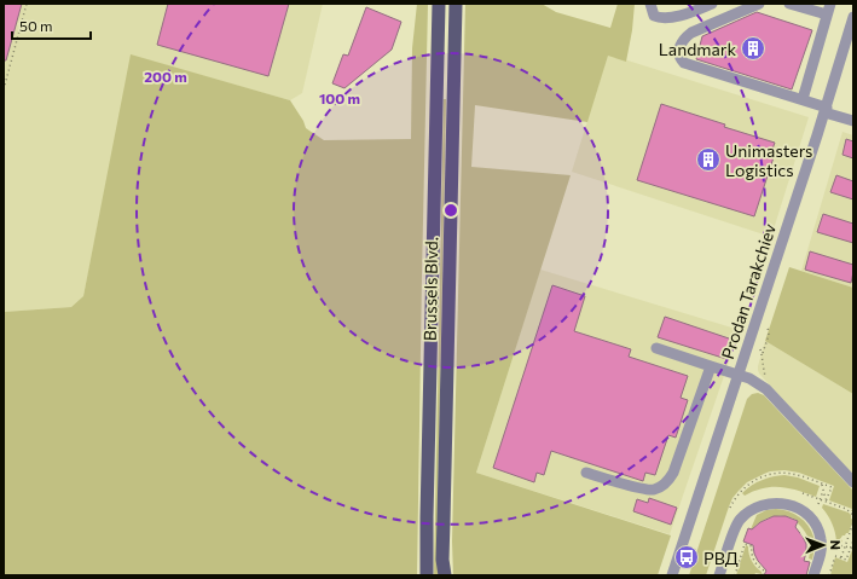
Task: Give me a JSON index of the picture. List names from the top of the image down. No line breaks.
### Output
{"streets":{"main road":["Brussels Blvd."],"street":["Prodan Tarakchiev"]},"places":{"building":["Landmark","Unimasters Logistics"],"bus stop":["РВД"]},"scale_bar":"50 m","north":"right","rings":["200 m","100 m"]}
